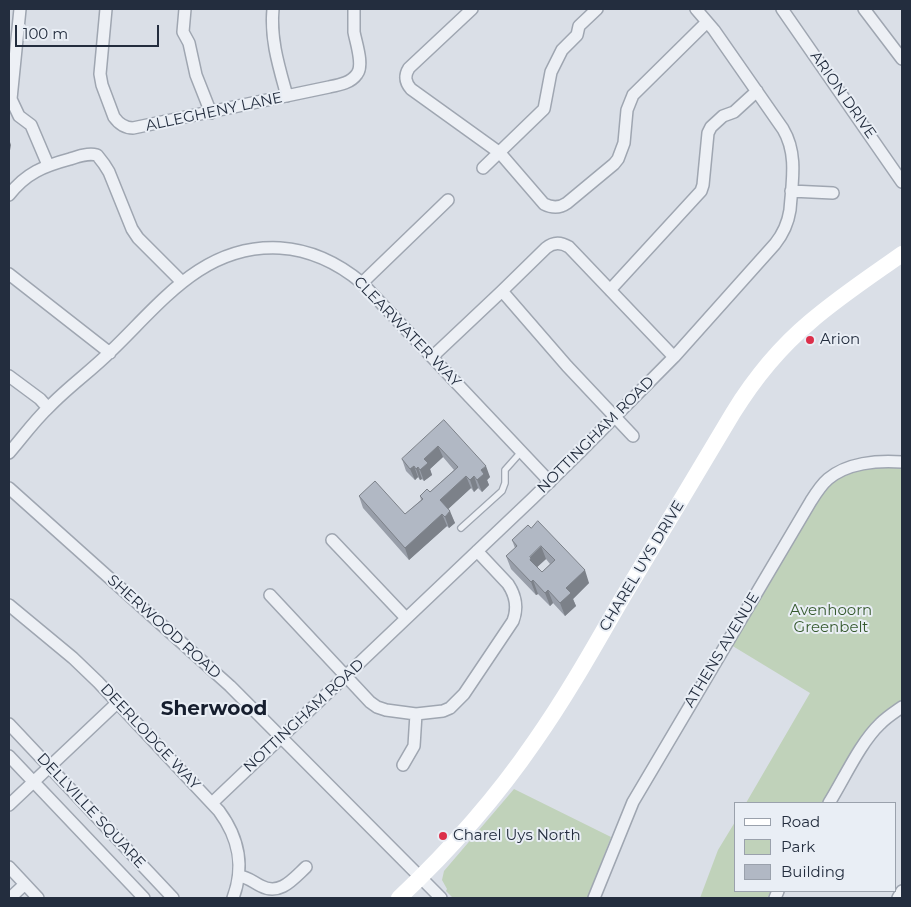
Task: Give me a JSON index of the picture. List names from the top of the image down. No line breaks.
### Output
{"streets":{"main road":["CHAREL UYS DRIVE"],"street":["ARION DRIVE","ALLEGHENY LANE","CLEARWATER WAY","NOTTINGHAM ROAD","SHERWOOD ROAD","ATHENS AVENUE","DEERLODGE WAY","DELLVILLE SQUARE"]},"crossings":[["CLEARWATER WAY","NOTTINGHAM ROAD"],["NOTTINGHAM ROAD","SHERWOOD ROAD"],["NOTTINGHAM ROAD","DEERLODGE WAY"],["CHAREL UYS DRIVE","SHERWOOD ROAD"]],"districts":["Sherwood"],"parks":["Avenhoorn Greenbelt"],"places":["Arion","Charel Uys North"],"legend":["Road","Park","Building"],"scale_bar":"100 m"}
